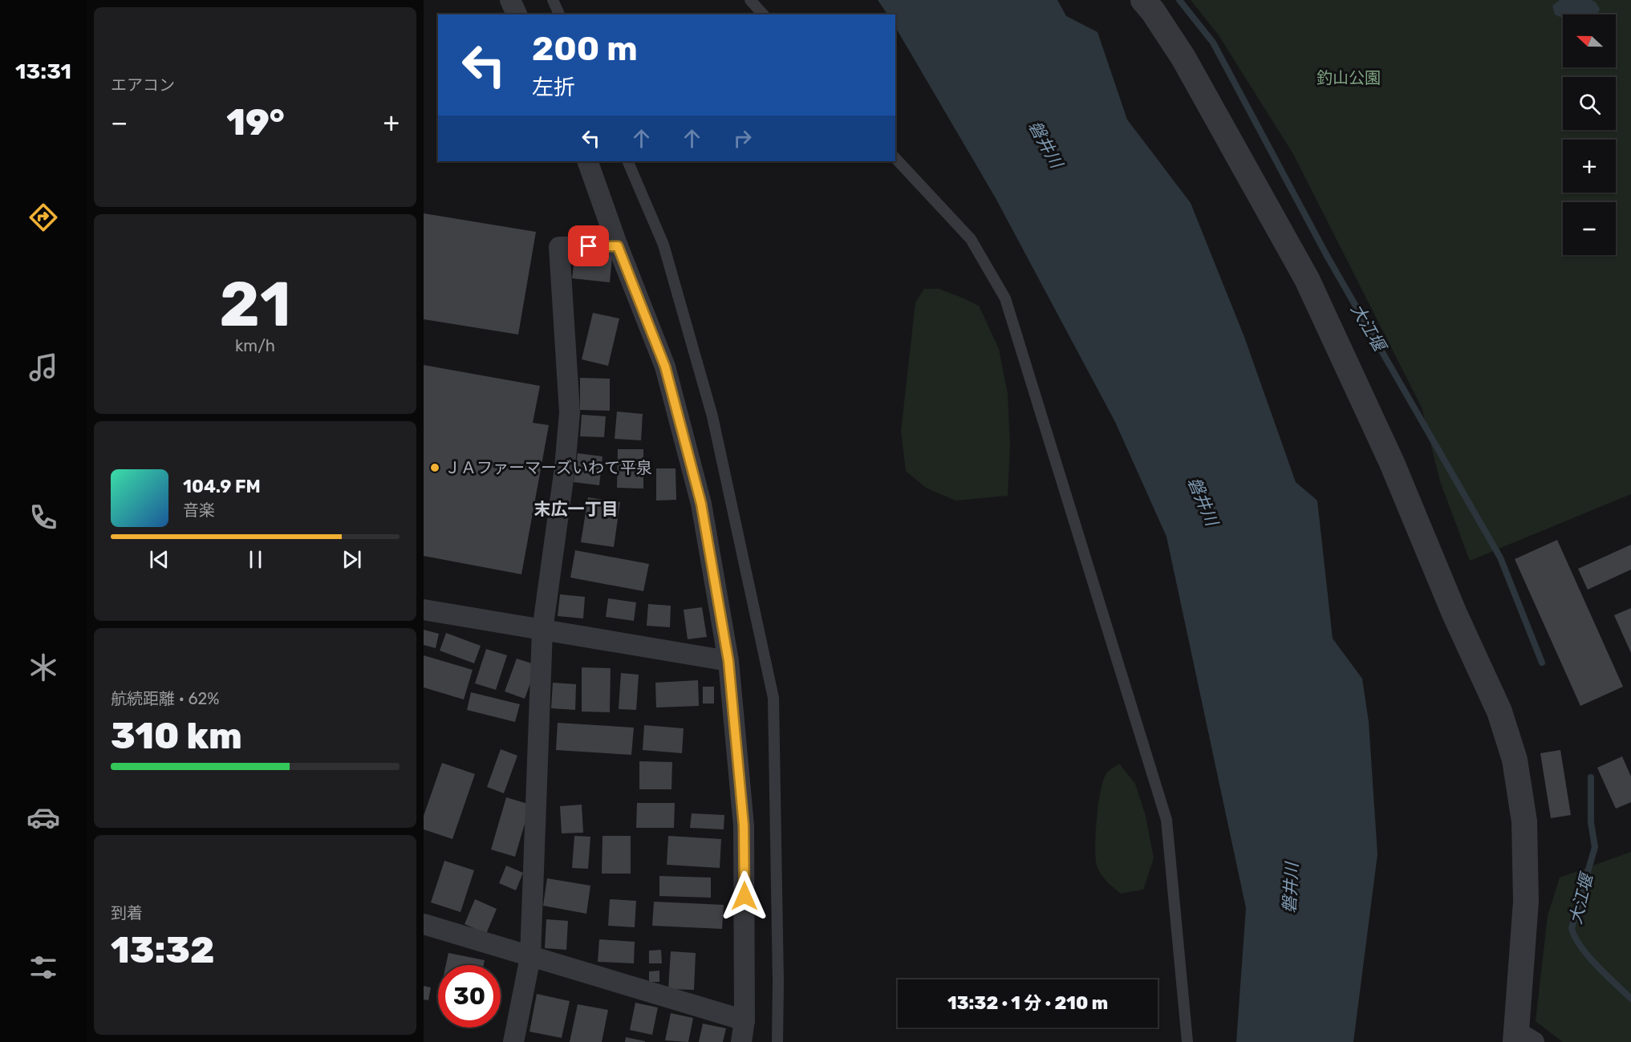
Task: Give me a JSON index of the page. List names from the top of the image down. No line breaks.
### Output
{"districts":["末広一丁目"],"water":["磐井川","大江堰"],"parks":["釣山公園"],"places":["ＪＡファーマーズいわて平泉"],"north":"left","page":{"tabs":"13:31","tile":["エアコン",["21","km/h"],["航続距離 · 62%","310 km"],["到着","13:32"]],"map_buttons":["+","−"],"turn":["200 m","左折"],"heat":["−","19°","+"],"song":["104.9 FM","音楽"],"limit":"30","trip":"13:32 · 1 分 · 210 m"}}
